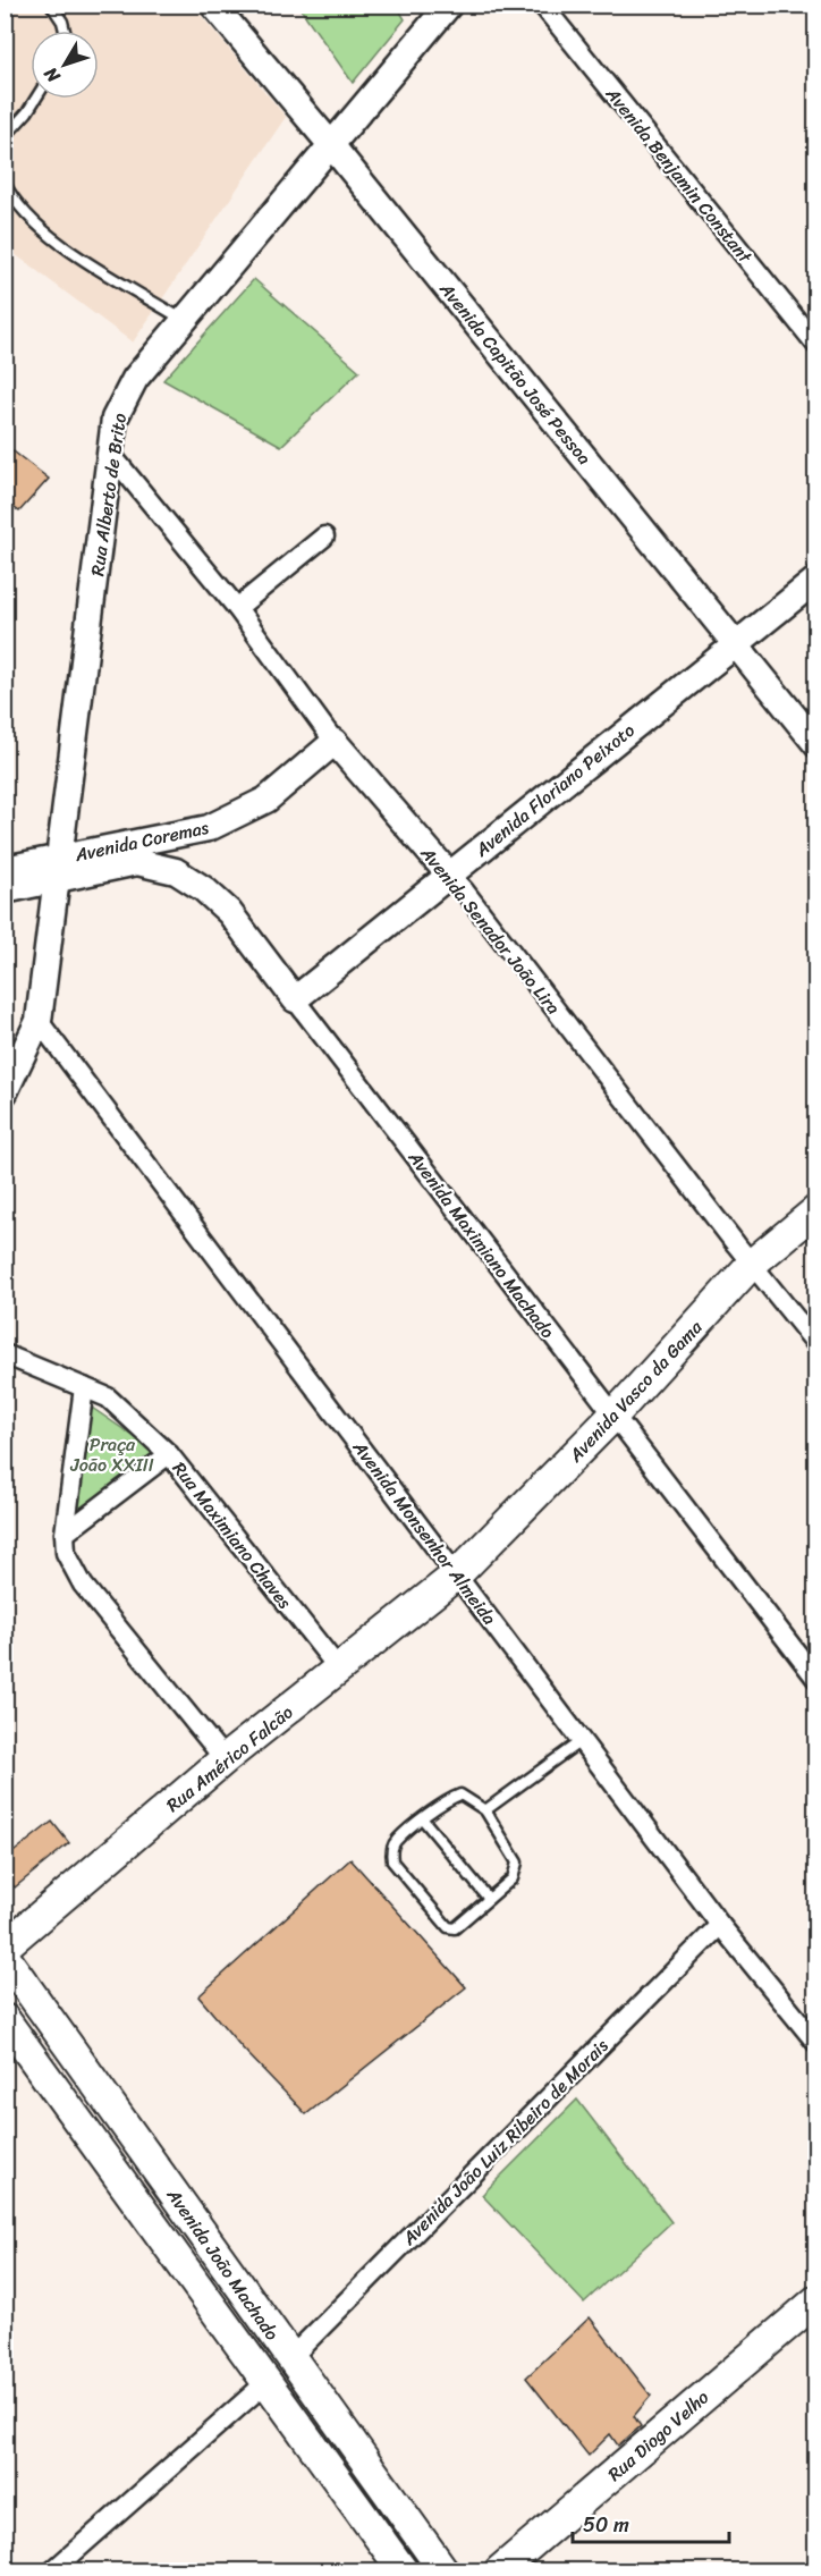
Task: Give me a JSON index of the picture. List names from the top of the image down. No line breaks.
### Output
{"streets":{"main road":["Avenida Vasco da Gama","Rua Américo Falcão","Avenida João Machado","Rua Diogo Velho"],"street":["Avenida Benjamin Constant","Avenida Capitão José Pessoa","Rua Alberto de Brito","Avenida Floriano Peixoto","Avenida Coremas","Avenida Senador João Lira","Avenida Maximiano Machado","Avenida Monsenhor Almeida","Rua Maximiano Chaves","Avenida João Luiz Ribeiro de Morais"]},"crossings":[["Avenida Capitão José Pessoa","Rua Alberto de Brito"],["Avenida Capitão José Pessoa","Avenida Floriano Peixoto"],["Rua Alberto de Brito","Avenida Coremas"],["Rua Alberto de Brito","Avenida Senador João Lira"],["Rua Alberto de Brito","Avenida Monsenhor Almeida"],["Avenida Floriano Peixoto","Avenida Senador João Lira"],["Avenida Floriano Peixoto","Avenida Maximiano Machado"],["Avenida Coremas","Avenida Senador João Lira"],["Avenida Coremas","Avenida Maximiano Machado"],["Avenida Senador João Lira","Avenida Vasco da Gama"],["Avenida Maximiano Machado","Avenida Vasco da Gama"],["Avenida Vasco da Gama","Avenida Monsenhor Almeida"],["Avenida Vasco da Gama","Rua Américo Falcão"],["Avenida Monsenhor Almeida","Rua Américo Falcão"],["Avenida Monsenhor Almeida","Avenida João Luiz Ribeiro de Morais"],["Rua Maximiano Chaves","Rua Américo Falcão"],["Avenida João Luiz Ribeiro de Morais","Avenida João Machado"]],"parks":["Praça João XXIII"],"scale_bar":"50 m","north":"bottom left"}
